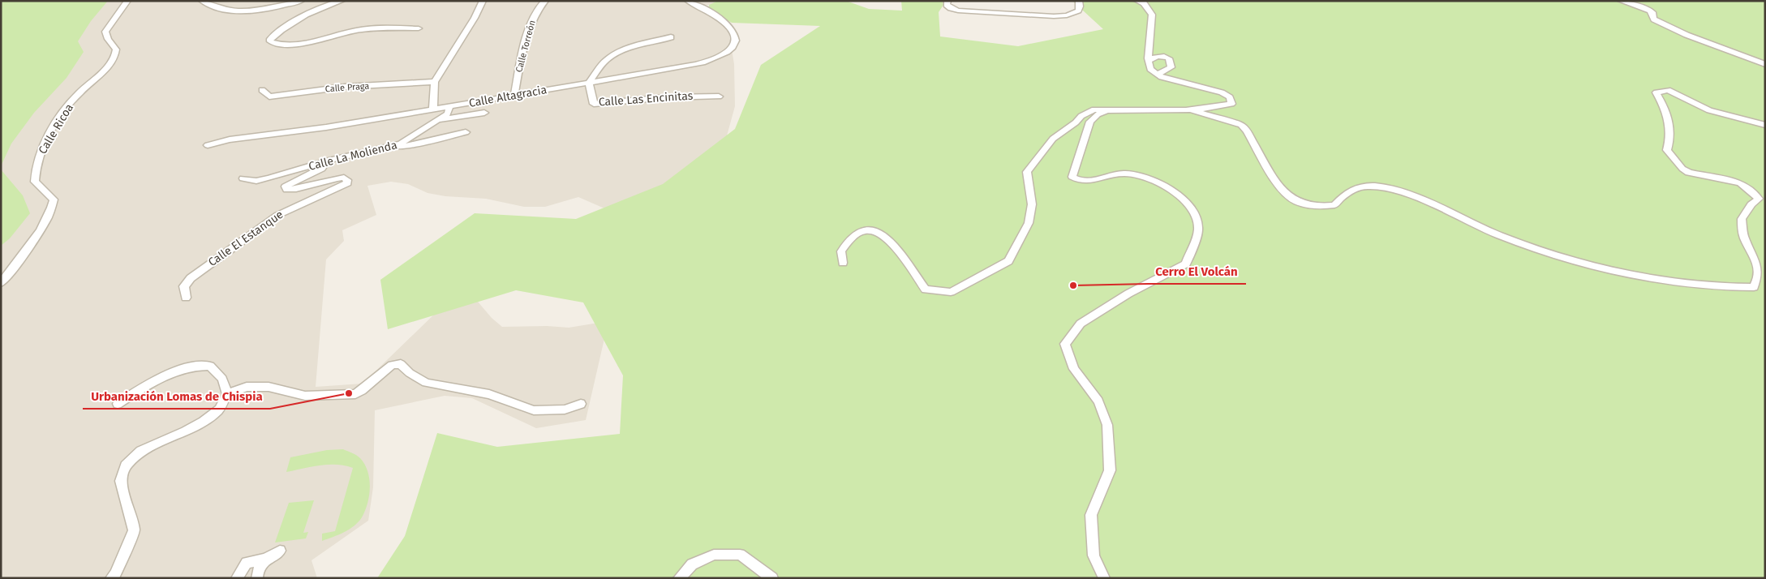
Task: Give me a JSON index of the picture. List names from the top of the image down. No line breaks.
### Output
{"streets":{"street":["Calle Torreón","Calle Praga","Calle Altagracia","Calle Las Encinitas","Calle Ricoa","Calle La Molienda","Calle El Estanque"]},"crossings":[["Calle Torreón","Calle Altagracia"],["Calle Altagracia","Calle Las Encinitas"],["Calle Altagracia","Calle La Molienda"],["Calle La Molienda","Calle El Estanque"]],"places":["Cerro El Volcán","Urbanización Lomas de Chispia"]}
